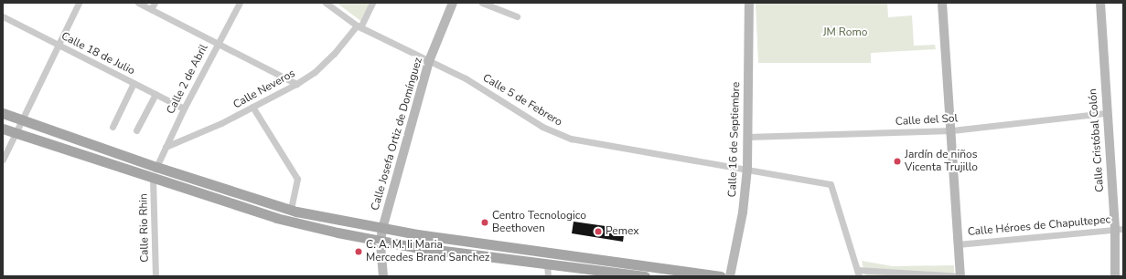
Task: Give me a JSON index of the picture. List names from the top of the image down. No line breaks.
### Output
{"streets":{"main road":["Calle Josefa Ortiz de Domínguez","Calle 16 de Septiembre","Calle Cristóbal Colón"],"street":["Calle 18 de Julio","Calle 2 de Abril","Calle Neveros","Calle 5 de Febrero","Calle del Sol","Calle Héroes de Chapultepec","Calle Rio Rhin"]},"crossings":[["Calle 18 de Julio","Calle 2 de Abril"],["Calle 2 de Abril","Calle Neveros"],["Calle Neveros","Calle 5 de Febrero"],["Calle 5 de Febrero","Calle Josefa Ortiz de Domínguez"],["Calle 5 de Febrero","Calle 16 de Septiembre"],["Calle del Sol","Calle 16 de Septiembre"],["Calle del Sol","Calle Cristóbal Colón"],["Calle Cristóbal Colón","Calle Héroes de Chapultepec"]],"parks":["JM Romo"],"places":["Jardín de niños Vicenta Trujillo","Centro Tecnologico Beethoven","Pemex","C. A. M. Ii Maria Mercedes Brand Sanchez"]}
